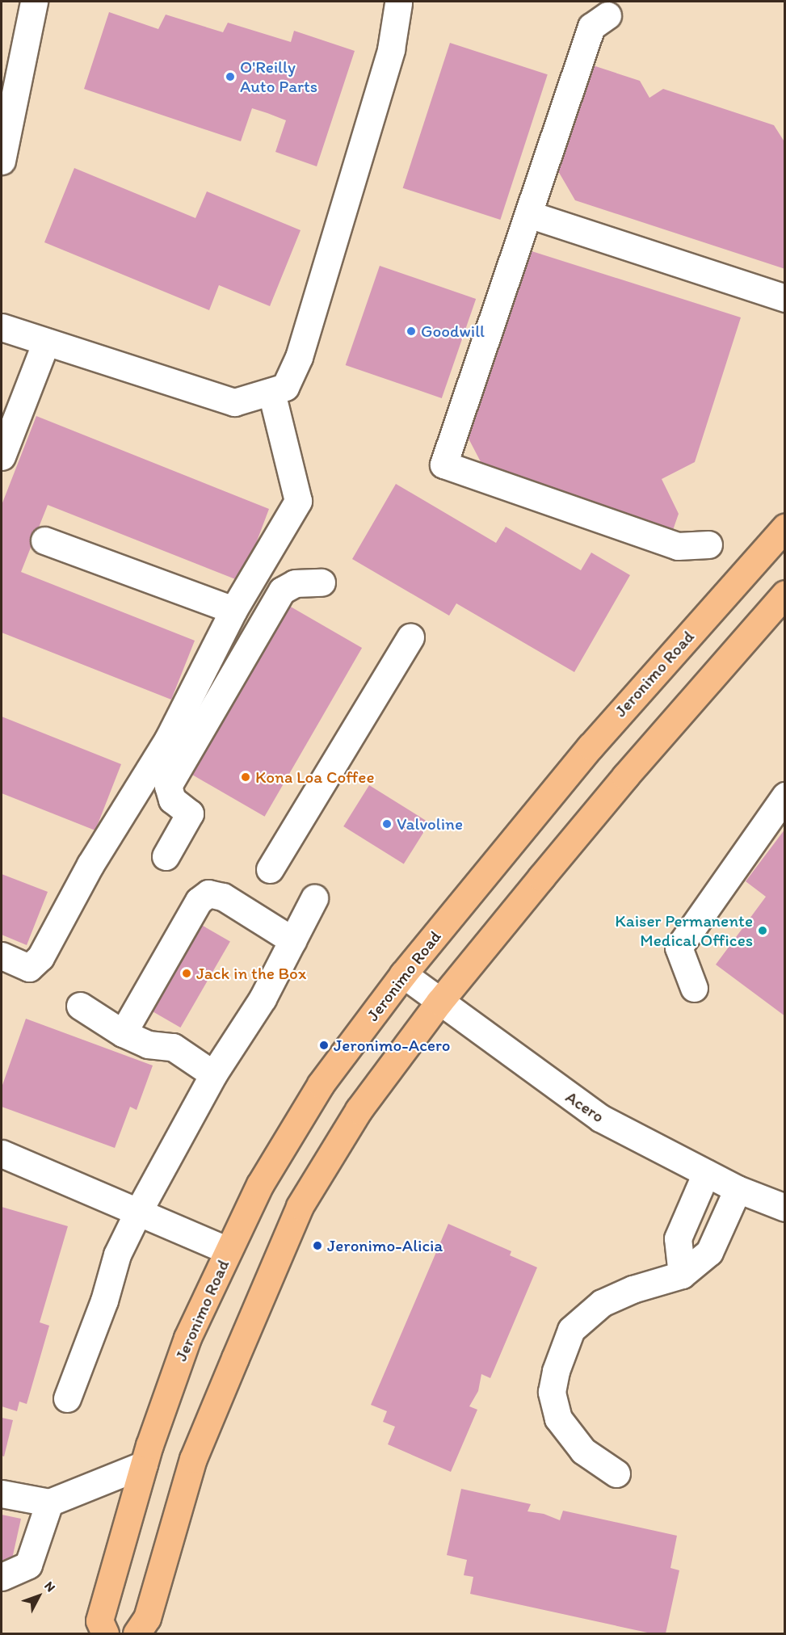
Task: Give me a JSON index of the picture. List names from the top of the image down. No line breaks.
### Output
{"streets":{"main road":["Jeronimo Road"],"street":["Acero"]},"crossings":[["Jeronimo Road","Acero"]],"places":["O'Reilly Auto Parts","Goodwill","Kona Loa Coffee","Valvoline","Kaiser Permanente Medical Offices","Jack in the Box","Jeronimo-Acero","Jeronimo-Alicia"],"north":"top right"}
